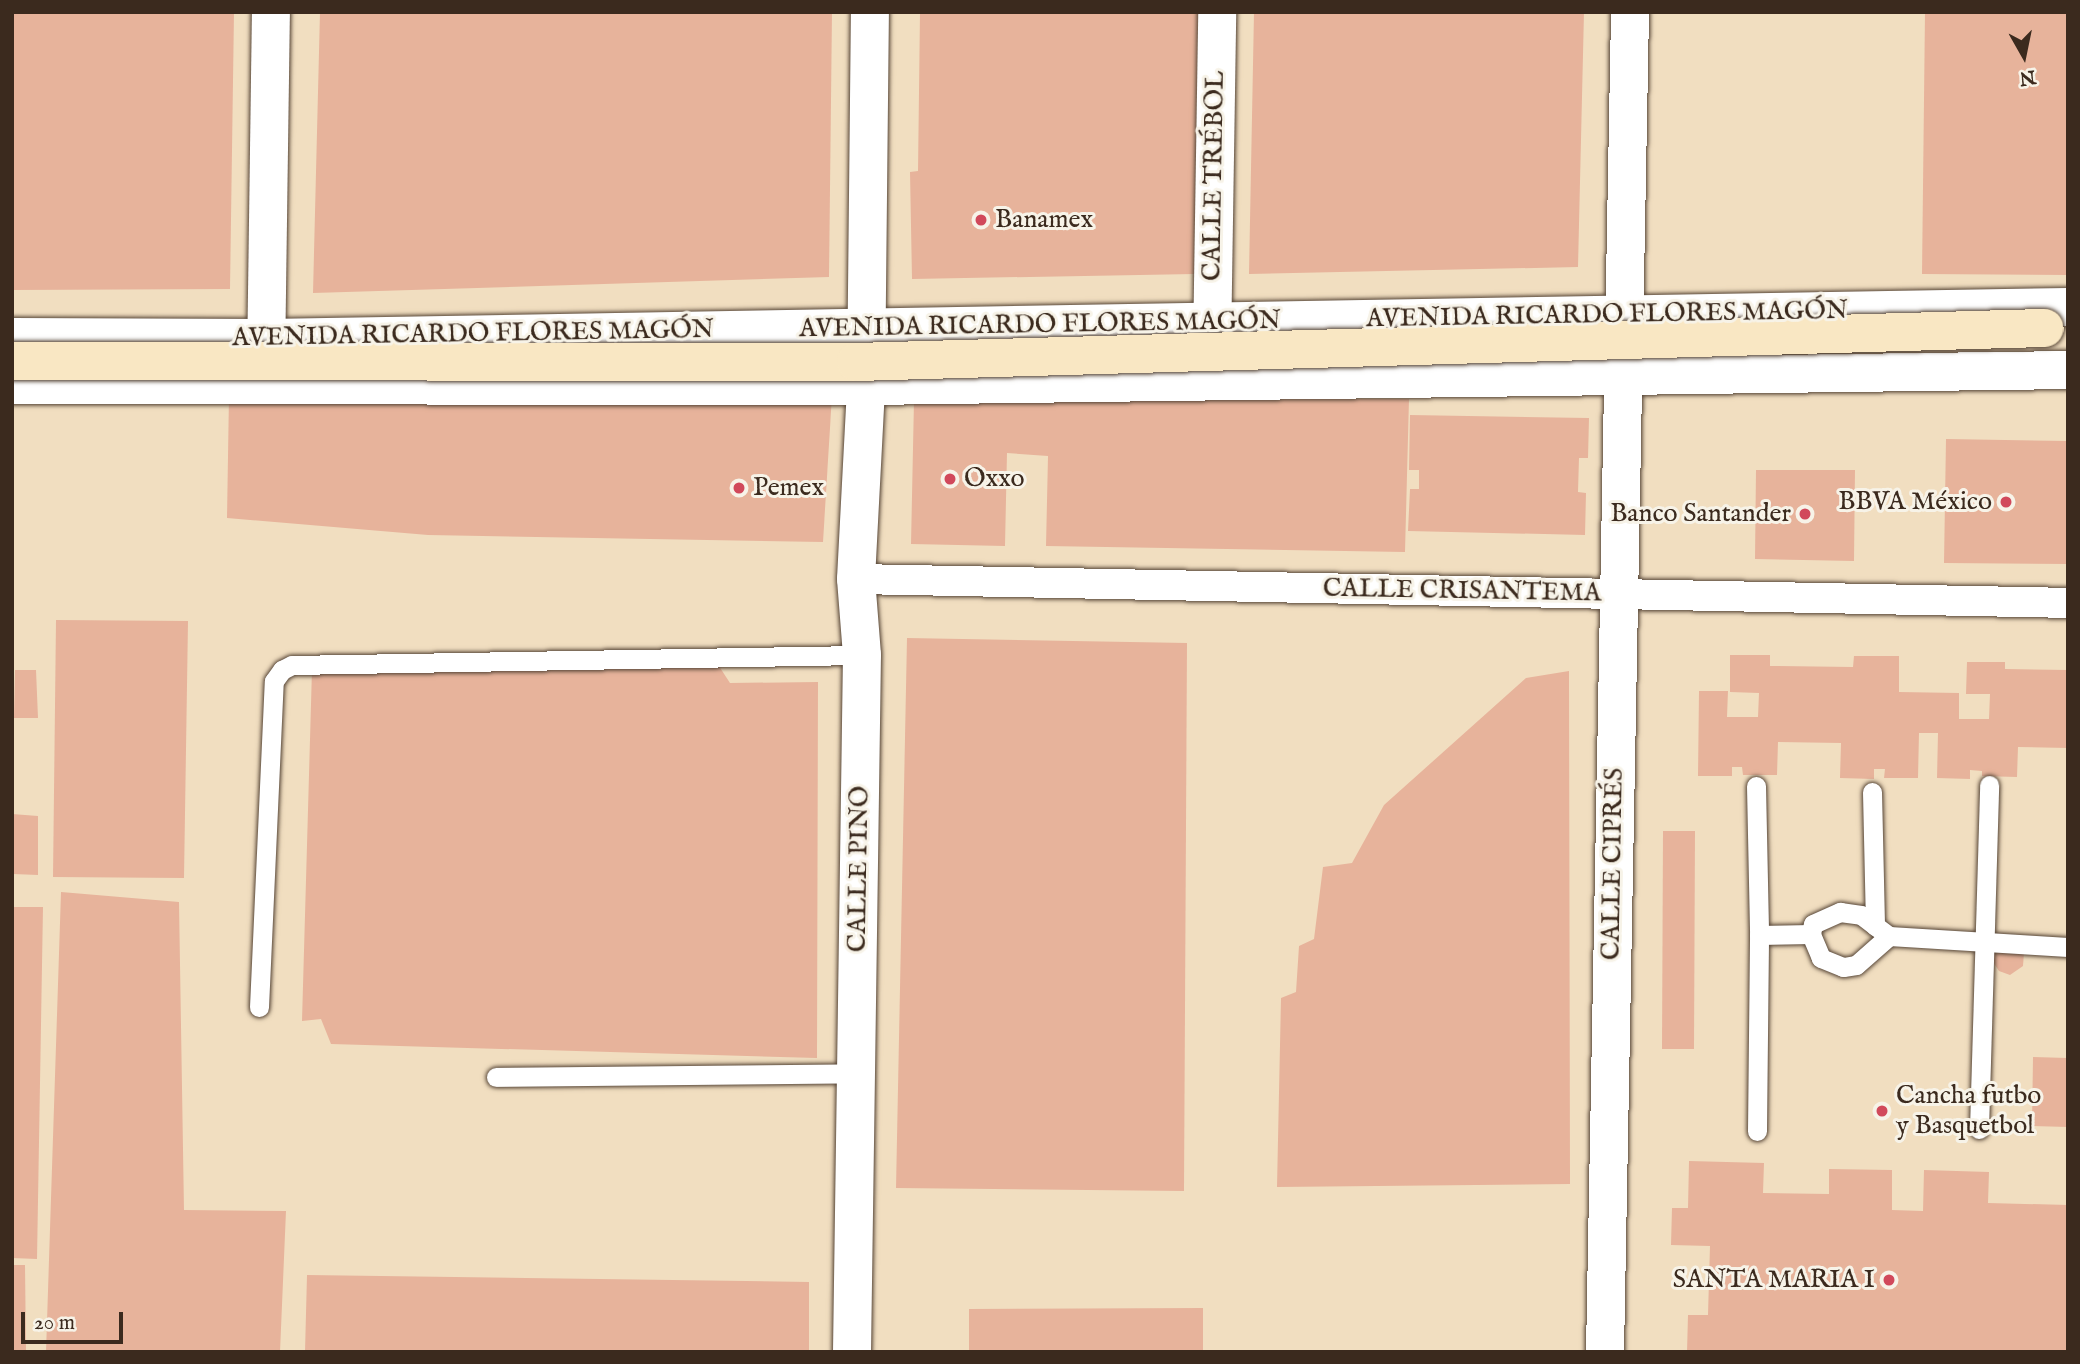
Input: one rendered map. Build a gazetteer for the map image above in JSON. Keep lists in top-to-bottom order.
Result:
{
  "streets": {
    "main road": ["AVENIDA RICARDO FLORES MAGÓN"],
    "street": [
      "CALLE TRÉBOL",
      "CALLE CRISANTEMA",
      "CALLE CIPRÉS",
      "CALLE PINO"
    ]
  },
  "crossings": [
    ["CALLE TRÉBOL", "AVENIDA RICARDO FLORES MAGÓN"],
    ["AVENIDA RICARDO FLORES MAGÓN", "CALLE CIPRÉS"],
    ["AVENIDA RICARDO FLORES MAGÓN", "CALLE PINO"],
    ["CALLE CRISANTEMA", "CALLE CIPRÉS"],
    ["CALLE CRISANTEMA", "CALLE PINO"]
  ],
  "places": [
    "Banamex",
    "Oxxo",
    "Pemex",
    "BBVA México",
    "Banco Santander",
    "Cancha futbo y Basquetbol",
    "SANTA MARIA I"
  ],
  "scale_bar": "20 m",
  "north": "bottom"
}
